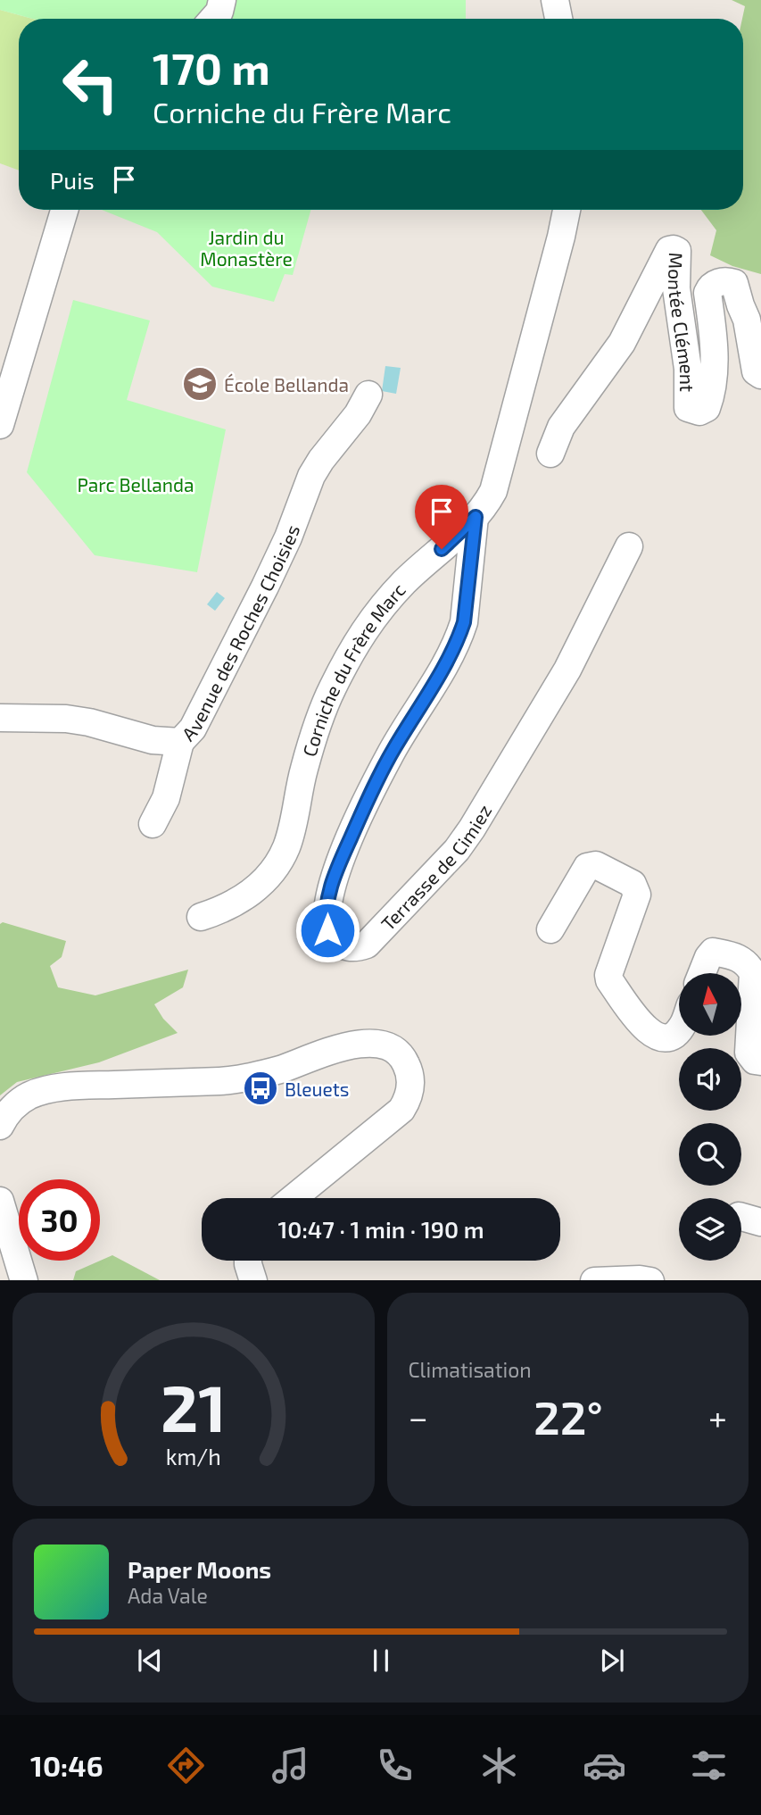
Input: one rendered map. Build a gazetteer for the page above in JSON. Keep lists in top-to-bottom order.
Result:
{
  "streets": {
    "street": [
      "Montée Clément",
      "Avenue des Roches Choisies",
      "Corniche du Frère Marc",
      "Terrasse de Cimiez"
    ]
  },
  "crossings": [
    ["Corniche du Frère Marc", "Terrasse de Cimiez"]
  ],
  "parks": ["Jardin du Monastère", "Parc Bellanda"],
  "places": {
    "school or university": ["École Bellanda"],
    "bus stop": ["Bleuets"]
  },
  "north": "top",
  "page": {
    "turn": ["170 m", "Corniche du Frère Marc"],
    "then": "Puis",
    "limit": "30",
    "trip": "10:47 · 1 min · 190 m",
    "tile": "Climatisation",
    "heat": ["−", "22°", "+"],
    "song": ["Paper Moons", "Ada Vale"],
    "tabs": "10:46",
    "gauge": ["21", "km/h"]
  }
}
